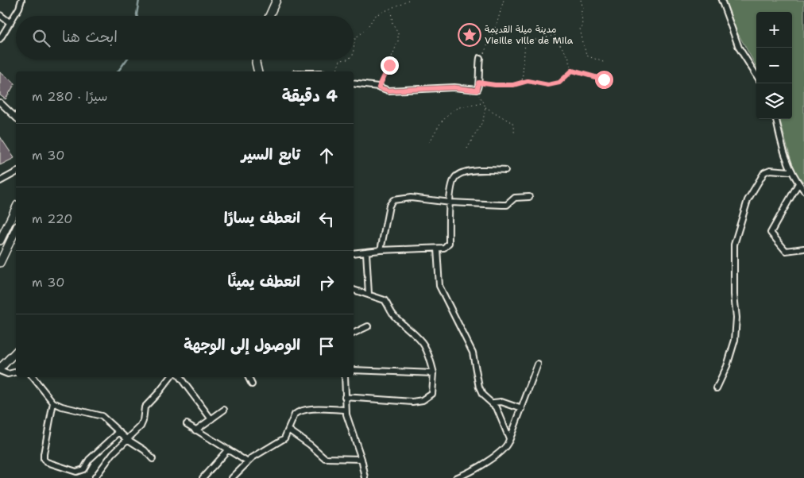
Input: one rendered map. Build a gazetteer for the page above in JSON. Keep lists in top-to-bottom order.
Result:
{
  "places": {
    "place": ["مدينة ميلة القديمة Vieille ville de Mila"]
  },
  "page": {
    "map_buttons": ["+", "−"],
    "search": "ابحث هنا",
    "heading": ["4 دقيقة", "سيرًا · 280 m"],
    "list": [
      ["تابع السير", "30 m"],
      ["انعطف يسارًا", "220 m"],
      ["انعطف يمينًا", "30 m"],
      "الوصول إلى الوجهة"
    ]
  }
}
